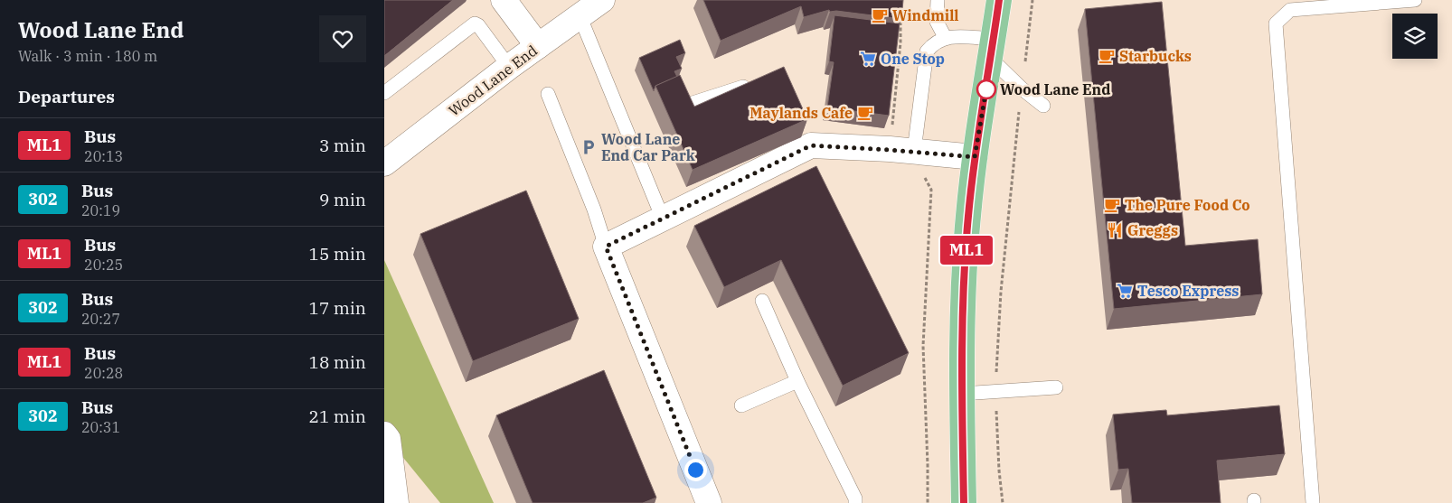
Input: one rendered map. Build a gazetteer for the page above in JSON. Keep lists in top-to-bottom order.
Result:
{
  "streets": {
    "street": ["Wood Lane End"]
  },
  "places": {
    "cafe": [
      "Windmill",
      "Starbucks",
      "Maylands Cafe",
      "The Pure Food Co"
    ],
    "supermarket": ["One Stop", "Tesco Express"],
    "other": ["Wood Lane End"],
    "parking": ["Wood Lane End Car Park"],
    "restaurant": ["Greggs"]
  },
  "lines": ["bus line ML1"],
  "page": {
    "heading": [
      ["Wood Lane End", "Walk · 3 min · 180 m"],
      "Departures"
    ],
    "on_map": "ML1",
    "list": [
      {
        "mark": "ML1",
        "name": "Bus",
        "note": "20:13",
        "value": "3 min"
      },
      {
        "mark": "302",
        "name": "Bus",
        "note": "20:19",
        "value": "9 min"
      },
      {
        "mark": "ML1",
        "name": "Bus",
        "note": "20:25",
        "value": "15 min"
      },
      {
        "mark": "302",
        "name": "Bus",
        "note": "20:27",
        "value": "17 min"
      },
      {
        "mark": "ML1",
        "name": "Bus",
        "note": "20:28",
        "value": "18 min"
      },
      {
        "mark": "302",
        "name": "Bus",
        "note": "20:31",
        "value": "21 min"
      }
    ]
  }
}
